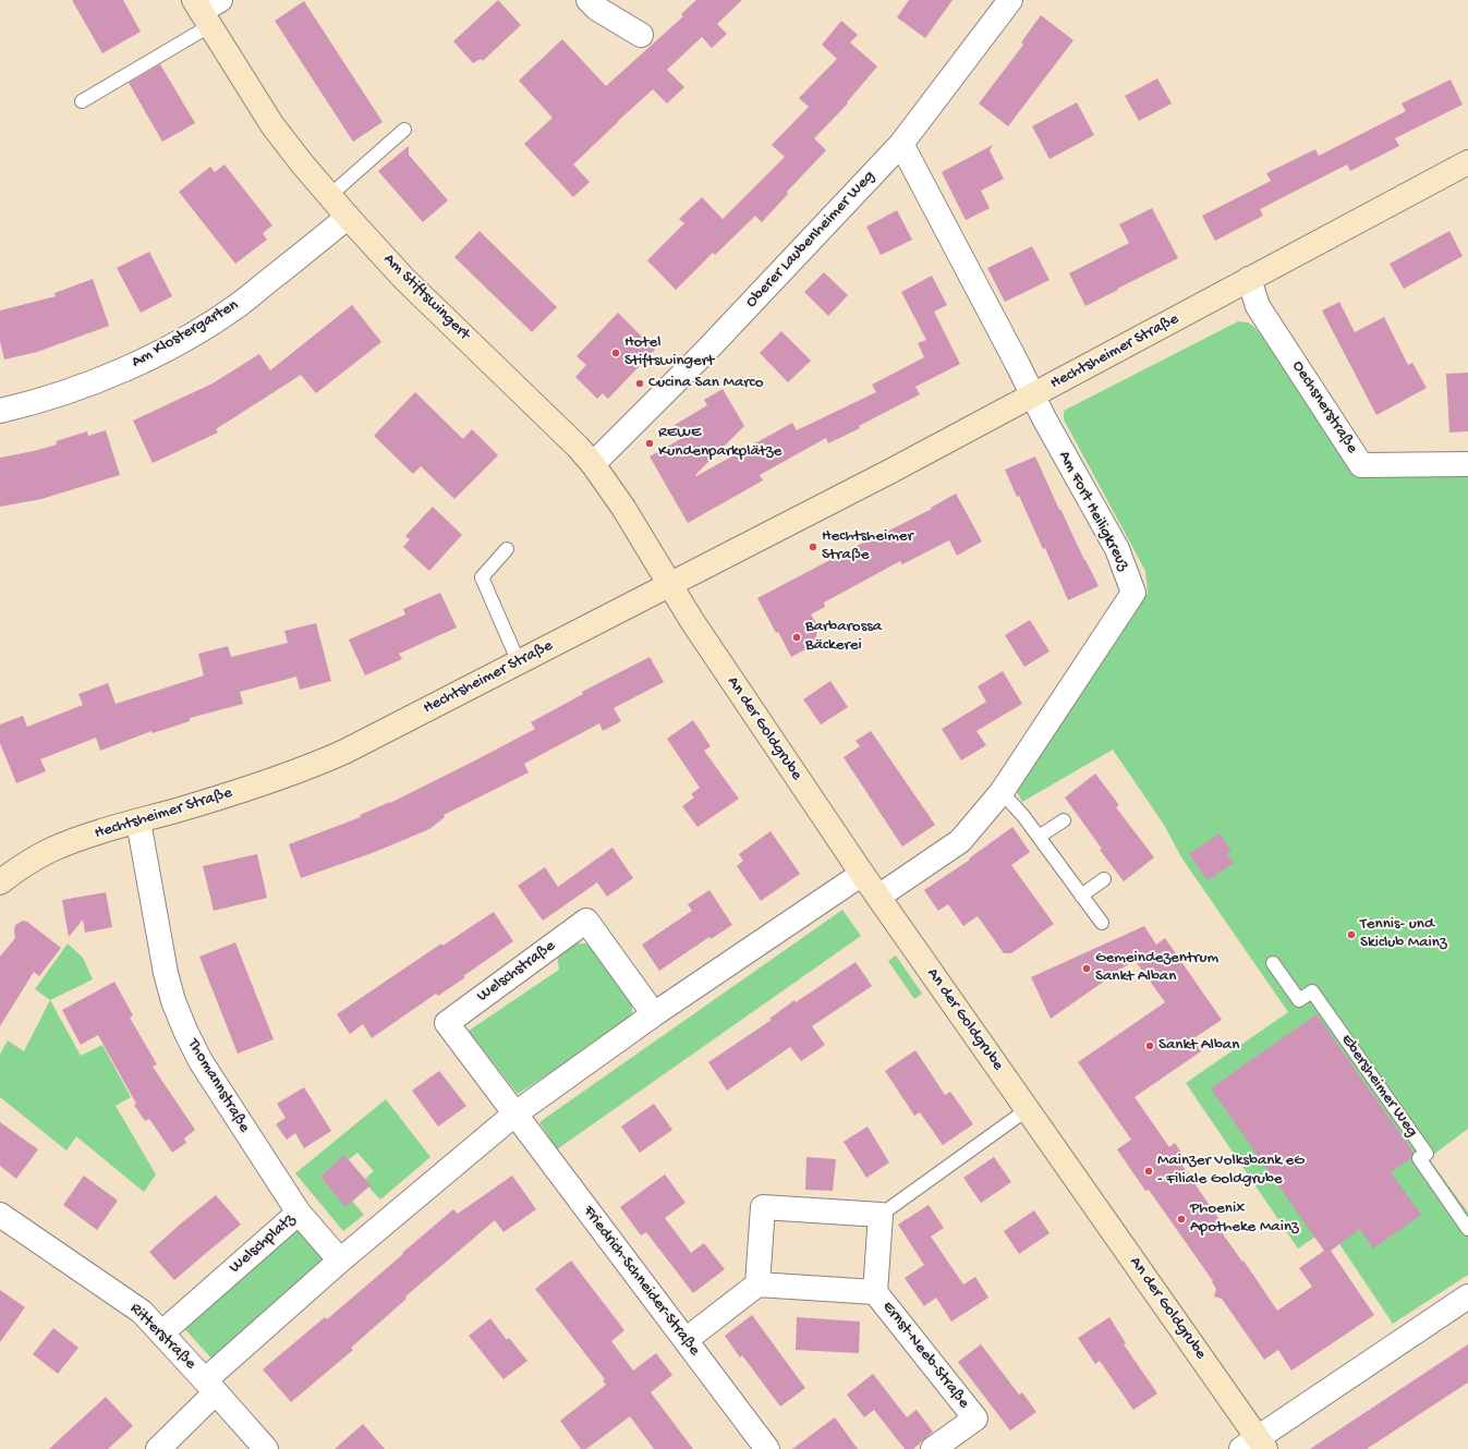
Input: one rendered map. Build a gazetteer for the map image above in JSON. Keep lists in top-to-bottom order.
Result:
{
  "streets": {
    "street": [
      "Oberer Laubenheimer Weg",
      "Am Stiftswingert",
      "Am Klostergarten",
      "Hechtsheimer Straße",
      "Oechsnerstraße",
      "Am Fort Heiligkreuz",
      "An der Goldgrube",
      "Welschstraße",
      "Thomannstraße",
      "Welschplatz",
      "Friedrich-Schneider-Straße",
      "Ritterstraße",
      "Ernst-Neeb-Straße"
    ],
    "lane": ["Ebersheimer Weg"]
  },
  "crossings": [
    ["Oberer Laubenheimer Weg", "Am Stiftswingert"],
    ["Oberer Laubenheimer Weg", "Am Fort Heiligkreuz"],
    ["Am Stiftswingert", "Am Klostergarten"],
    ["Am Stiftswingert", "Hechtsheimer Straße"],
    ["Am Stiftswingert", "An der Goldgrube"],
    ["Hechtsheimer Straße", "Oechsnerstraße"],
    ["Hechtsheimer Straße", "Am Fort Heiligkreuz"],
    ["Hechtsheimer Straße", "An der Goldgrube"],
    ["Hechtsheimer Straße", "Thomannstraße"],
    ["Am Fort Heiligkreuz", "An der Goldgrube"],
    ["Welschstraße", "Friedrich-Schneider-Straße"],
    ["Thomannstraße", "Welschplatz"],
    ["Welschplatz", "Ritterstraße"]
  ],
  "places": [
    "Hotel Stiftswingert",
    "Cucina San Marco",
    "REWE Kundenparkplätze",
    "Hechtsheimer Straße",
    "Barbarossa Bäckerei",
    "Tennis- und Skiclub Mainz",
    "Gemeindezentrum Sankt Alban",
    "Sankt Alban",
    "Mainzer Volksbank eG - Filiale Goldgrube",
    "Phoenix Apotheke Mainz"
  ]
}
